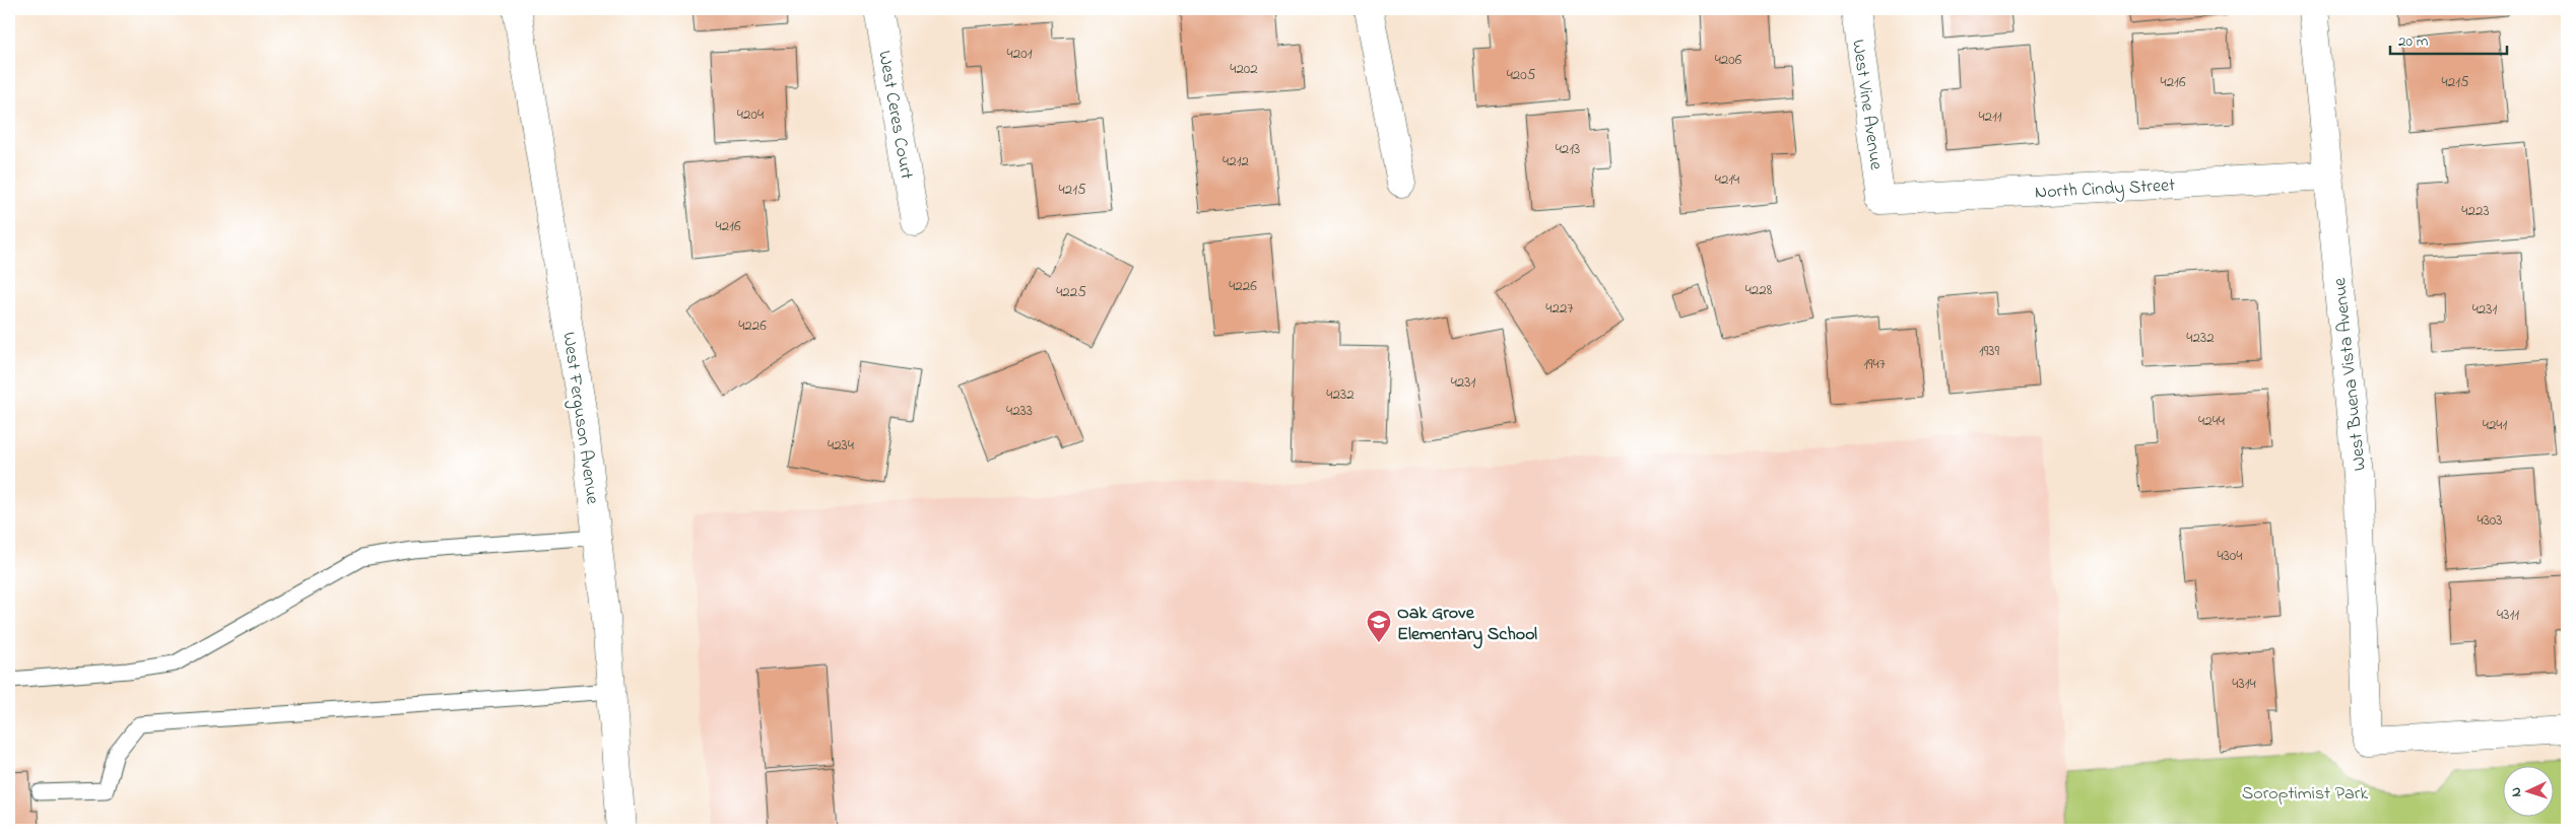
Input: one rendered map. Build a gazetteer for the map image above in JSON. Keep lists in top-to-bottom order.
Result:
{
  "streets": {
    "street": [
      "West Vine Avenue",
      "West Ceres Court",
      "North Cindy Street",
      "West Buena Vista Avenue",
      "West Ferguson Avenue"
    ]
  },
  "crossings": [
    ["West Vine Avenue", "North Cindy Street"],
    ["North Cindy Street", "West Buena Vista Avenue"]
  ],
  "parks": ["Soroptimist Park"],
  "places": {
    "school or university": ["Oak Grove Elementary School"]
  },
  "house_numbers": [
    "4201",
    "4206",
    "4202",
    "4205",
    "4216",
    "4215",
    "4204",
    "4211",
    "4213",
    "4212",
    "4214",
    "4215",
    "4223",
    "4216",
    "4226",
    "4228",
    "4225",
    "4227",
    "4231",
    "4226",
    "4232",
    "1939",
    "1947",
    "4231",
    "4232",
    "4233",
    "4244",
    "4241",
    "4234",
    "4303",
    "4304",
    "4311",
    "4314"
  ],
  "scale_bar": "20 m",
  "north": "left"
}
